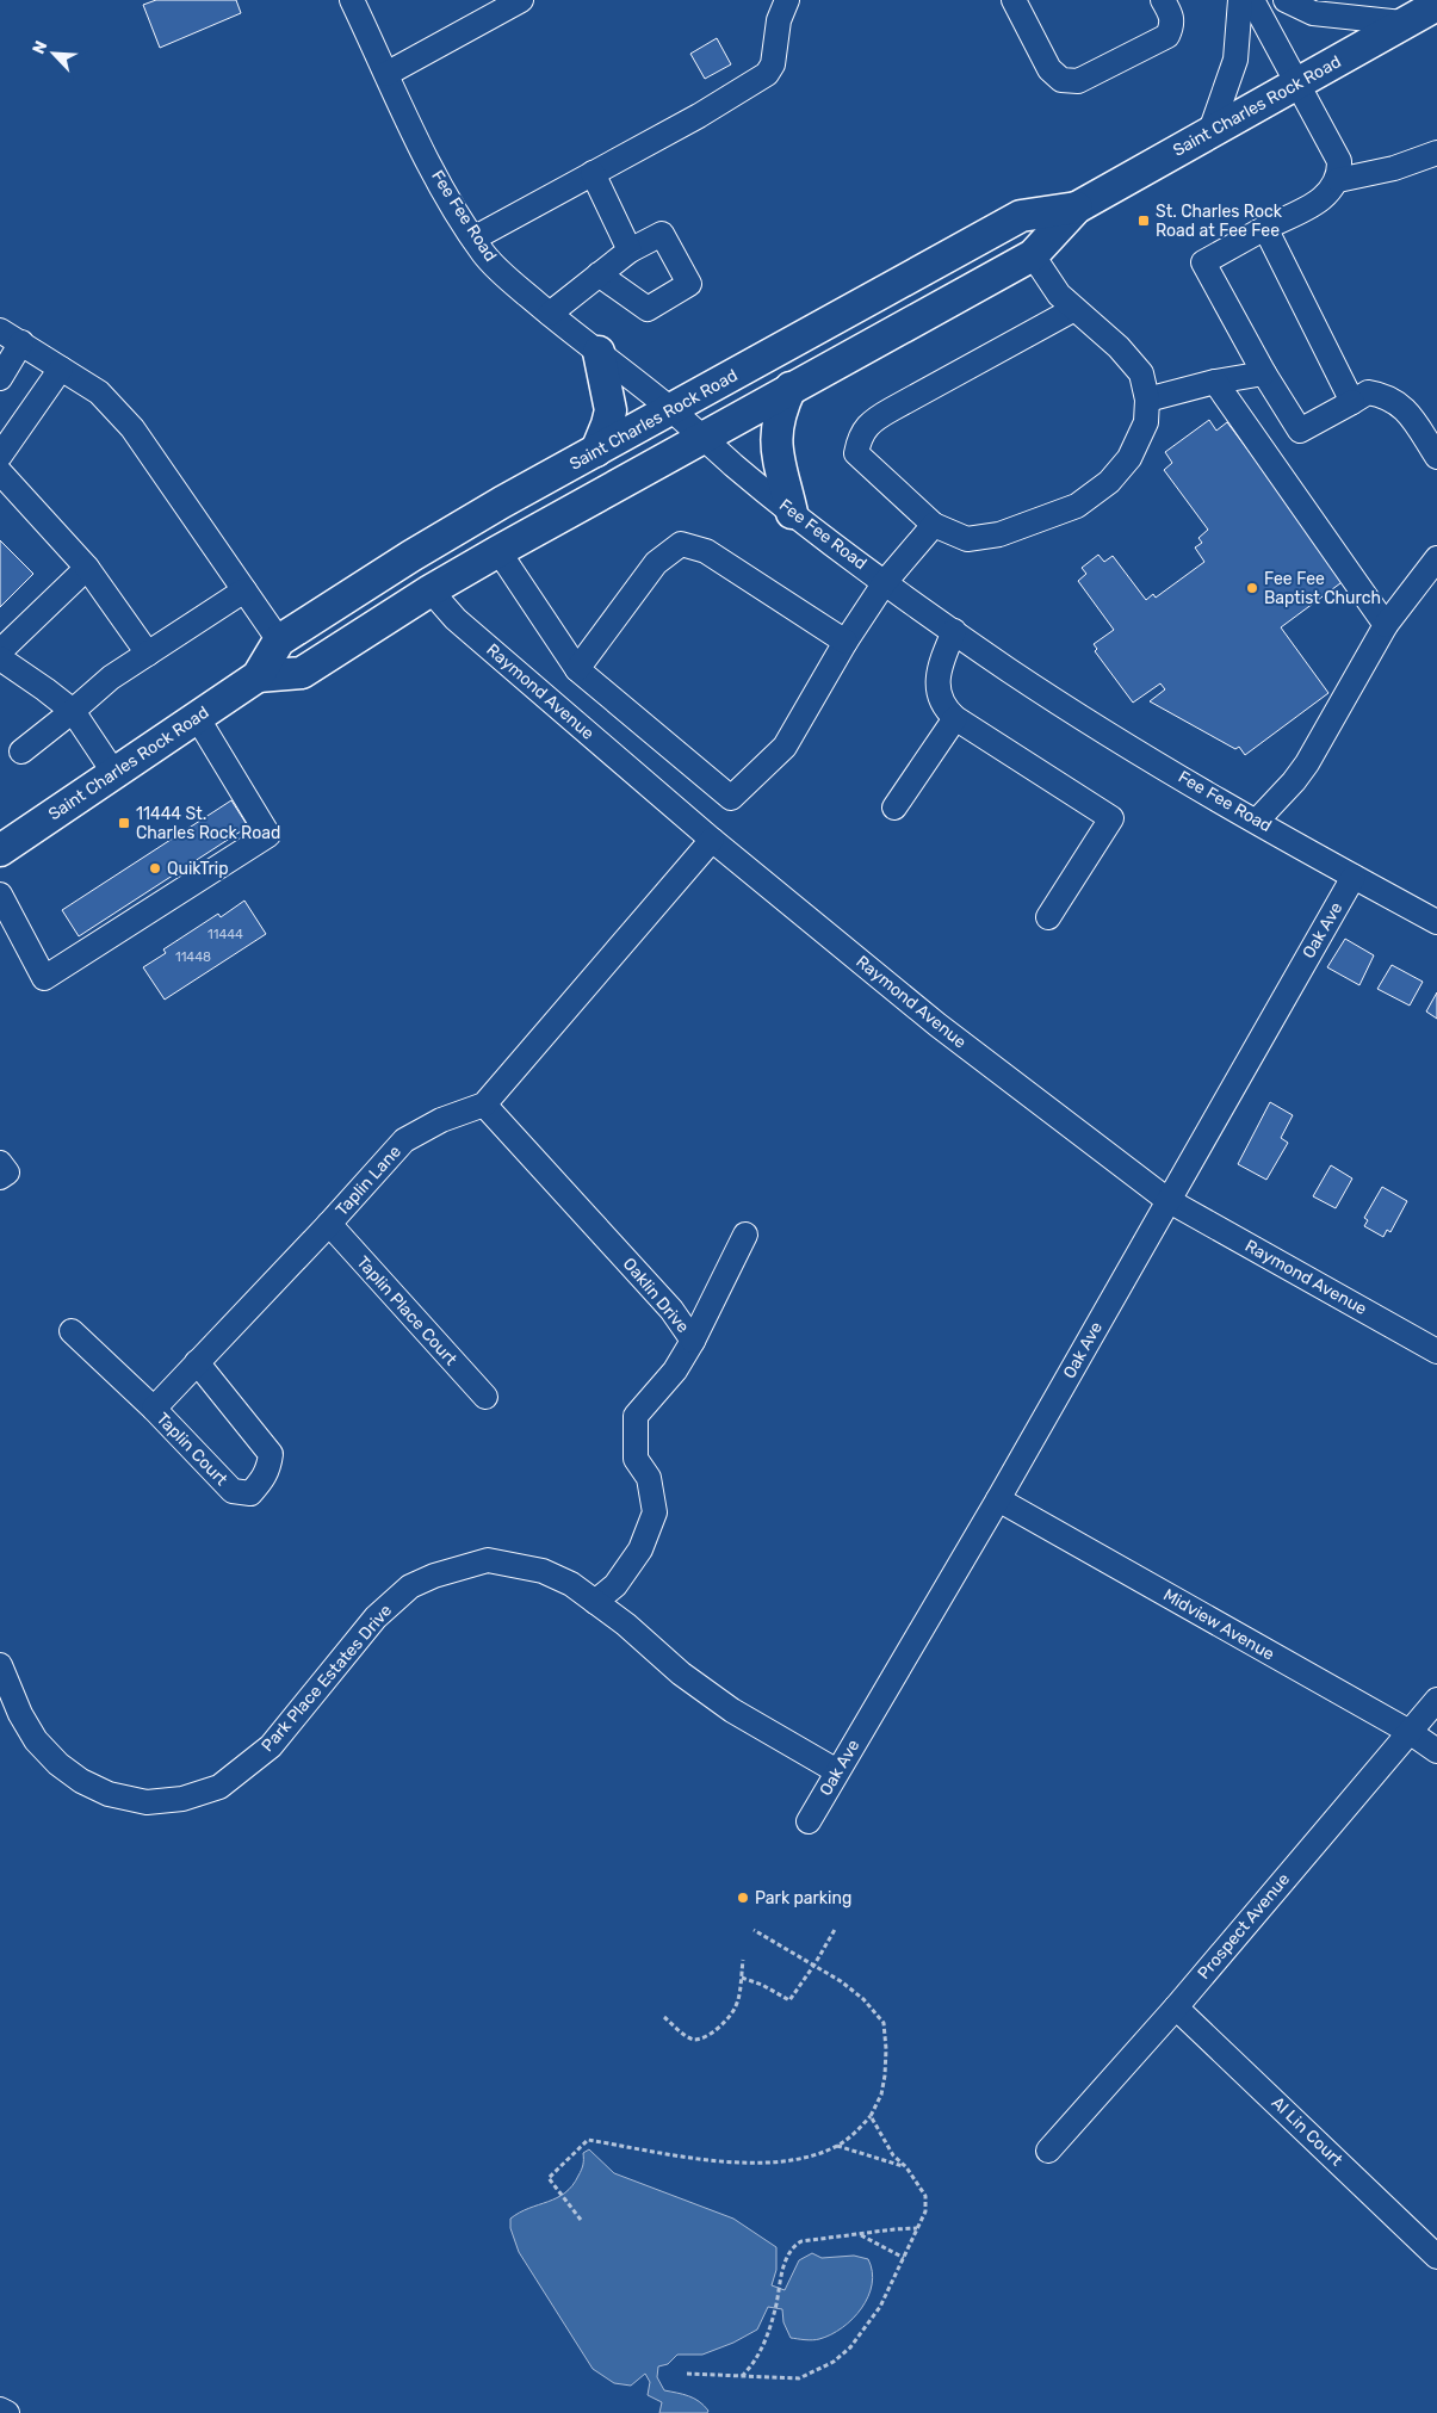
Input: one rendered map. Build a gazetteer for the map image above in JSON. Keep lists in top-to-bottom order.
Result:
{
  "streets": {
    "main road": ["Saint Charles Rock Road"],
    "street": [
      "Fee Fee Road",
      "Raymond Avenue",
      "Oak Ave",
      "Taplin Lane",
      "Oaklin Drive",
      "Taplin Place Court",
      "Taplin Court",
      "Midview Avenue",
      "Park Place Estates Drive",
      "Prospect Avenue",
      "Al Lin Court"
    ]
  },
  "crossings": [
    ["Saint Charles Rock Road", "Fee Fee Road"],
    ["Saint Charles Rock Road", "Raymond Avenue"],
    ["Fee Fee Road", "Oak Ave"],
    ["Raymond Avenue", "Oak Ave"],
    ["Raymond Avenue", "Taplin Lane"],
    ["Oak Ave", "Midview Avenue"],
    ["Oak Ave", "Park Place Estates Drive"],
    ["Taplin Lane", "Oaklin Drive"],
    ["Taplin Lane", "Taplin Place Court"],
    ["Taplin Lane", "Taplin Court"],
    ["Oaklin Drive", "Park Place Estates Drive"],
    ["Midview Avenue", "Prospect Avenue"],
    ["Prospect Avenue", "Al Lin Court"]
  ],
  "places": {
    "transit": ["St. Charles Rock Road at Fee Fee", "11444 St. Charles Rock Road"],
    "other": ["Fee Fee Baptist Church", "QuikTrip", "Park parking"]
  },
  "house_numbers": ["11444", "11448"],
  "north": "top left"
}
